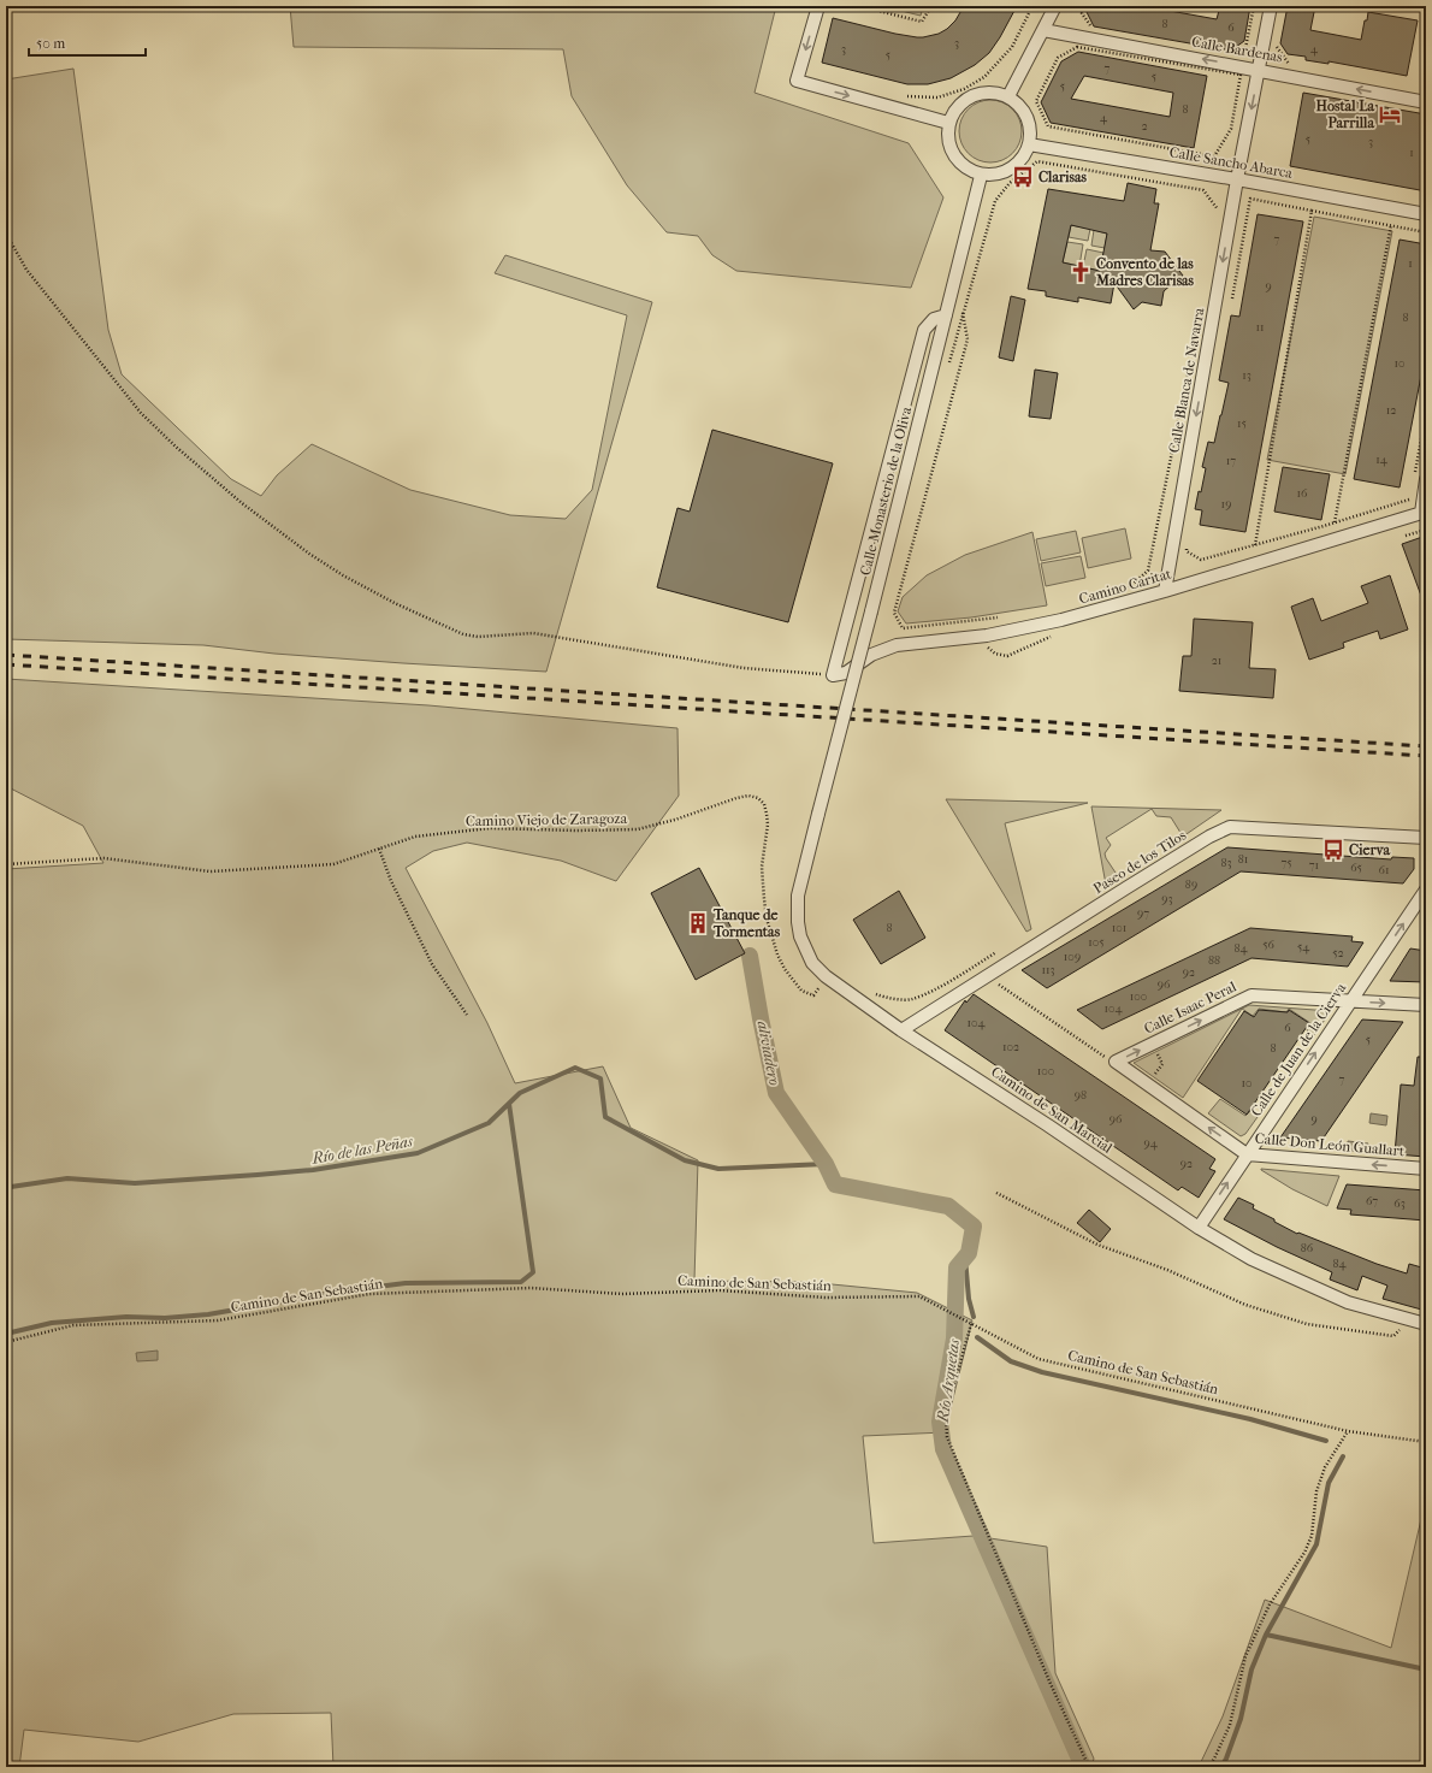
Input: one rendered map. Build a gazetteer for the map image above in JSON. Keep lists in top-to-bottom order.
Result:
{
  "streets": {
    "street": [
      "Calle Bardenas",
      "Calle Sancho Abarca",
      "Calle Blanca de Navarra",
      "Calle Monasterio de la Oliva",
      "Camino Caritat",
      "Paseo de los Tilos",
      "Calle Isaac Peral",
      "Calle de Juan de la Cierva",
      "Camino de San Marcial",
      "Calle Don León Guallart"
    ],
    "path": ["Camino Viejo de Zaragoza", "Camino de San Sebastián"]
  },
  "crossings": [
    ["Calle Bardenas", "Calle Blanca de Navarra"],
    ["Calle Sancho Abarca", "Calle Blanca de Navarra"],
    ["Calle Sancho Abarca", "Calle Monasterio de la Oliva"],
    ["Calle Blanca de Navarra", "Camino Caritat"],
    ["Calle Monasterio de la Oliva", "Camino de San Marcial"],
    ["Camino Viejo de Zaragoza", "Camino de San Marcial"],
    ["Paseo de los Tilos", "Camino de San Marcial"],
    ["Calle Isaac Peral", "Calle de Juan de la Cierva"],
    ["Calle Isaac Peral", "Calle Don León Guallart"],
    ["Calle de Juan de la Cierva", "Camino de San Marcial"],
    ["Calle de Juan de la Cierva", "Calle Don León Guallart"]
  ],
  "one_way": [
    "Calle Bardenas",
    "Calle Blanca de Navarra",
    "Calle Isaac Peral",
    "Calle de Juan de la Cierva",
    "Calle Don León Guallart"
  ],
  "water": ["aliviadero", "Río de las Peñas", "Río Arquetas"],
  "places": {
    "hotel": ["Hostal La Parrilla"],
    "bus stop": ["Clarisas", "Cierva"],
    "church": ["Convento de las Madres Clarisas"],
    "building": ["Tanque de Tormentas"]
  },
  "house_numbers": [
    "8",
    "6",
    "3",
    "3",
    "4",
    "5",
    "7",
    "5",
    "5",
    "8",
    "4",
    "2",
    "5",
    "3",
    "1",
    "7",
    "1",
    "9",
    "8",
    "11",
    "10",
    "13",
    "12",
    "15",
    "14",
    "17",
    "16",
    "19",
    "21",
    "81",
    "83",
    "75",
    "71",
    "65",
    "61",
    "89",
    "93",
    "97",
    "8",
    "101",
    "105",
    "56",
    "54",
    "84",
    "52",
    "109",
    "88",
    "113",
    "92",
    "96",
    "100",
    "104",
    "104",
    "6",
    "5",
    "102",
    "8",
    "100",
    "7",
    "10",
    "98",
    "96",
    "9",
    "94",
    "92",
    "67",
    "63",
    "86",
    "84"
  ],
  "scale_bar": "50 m"
}
